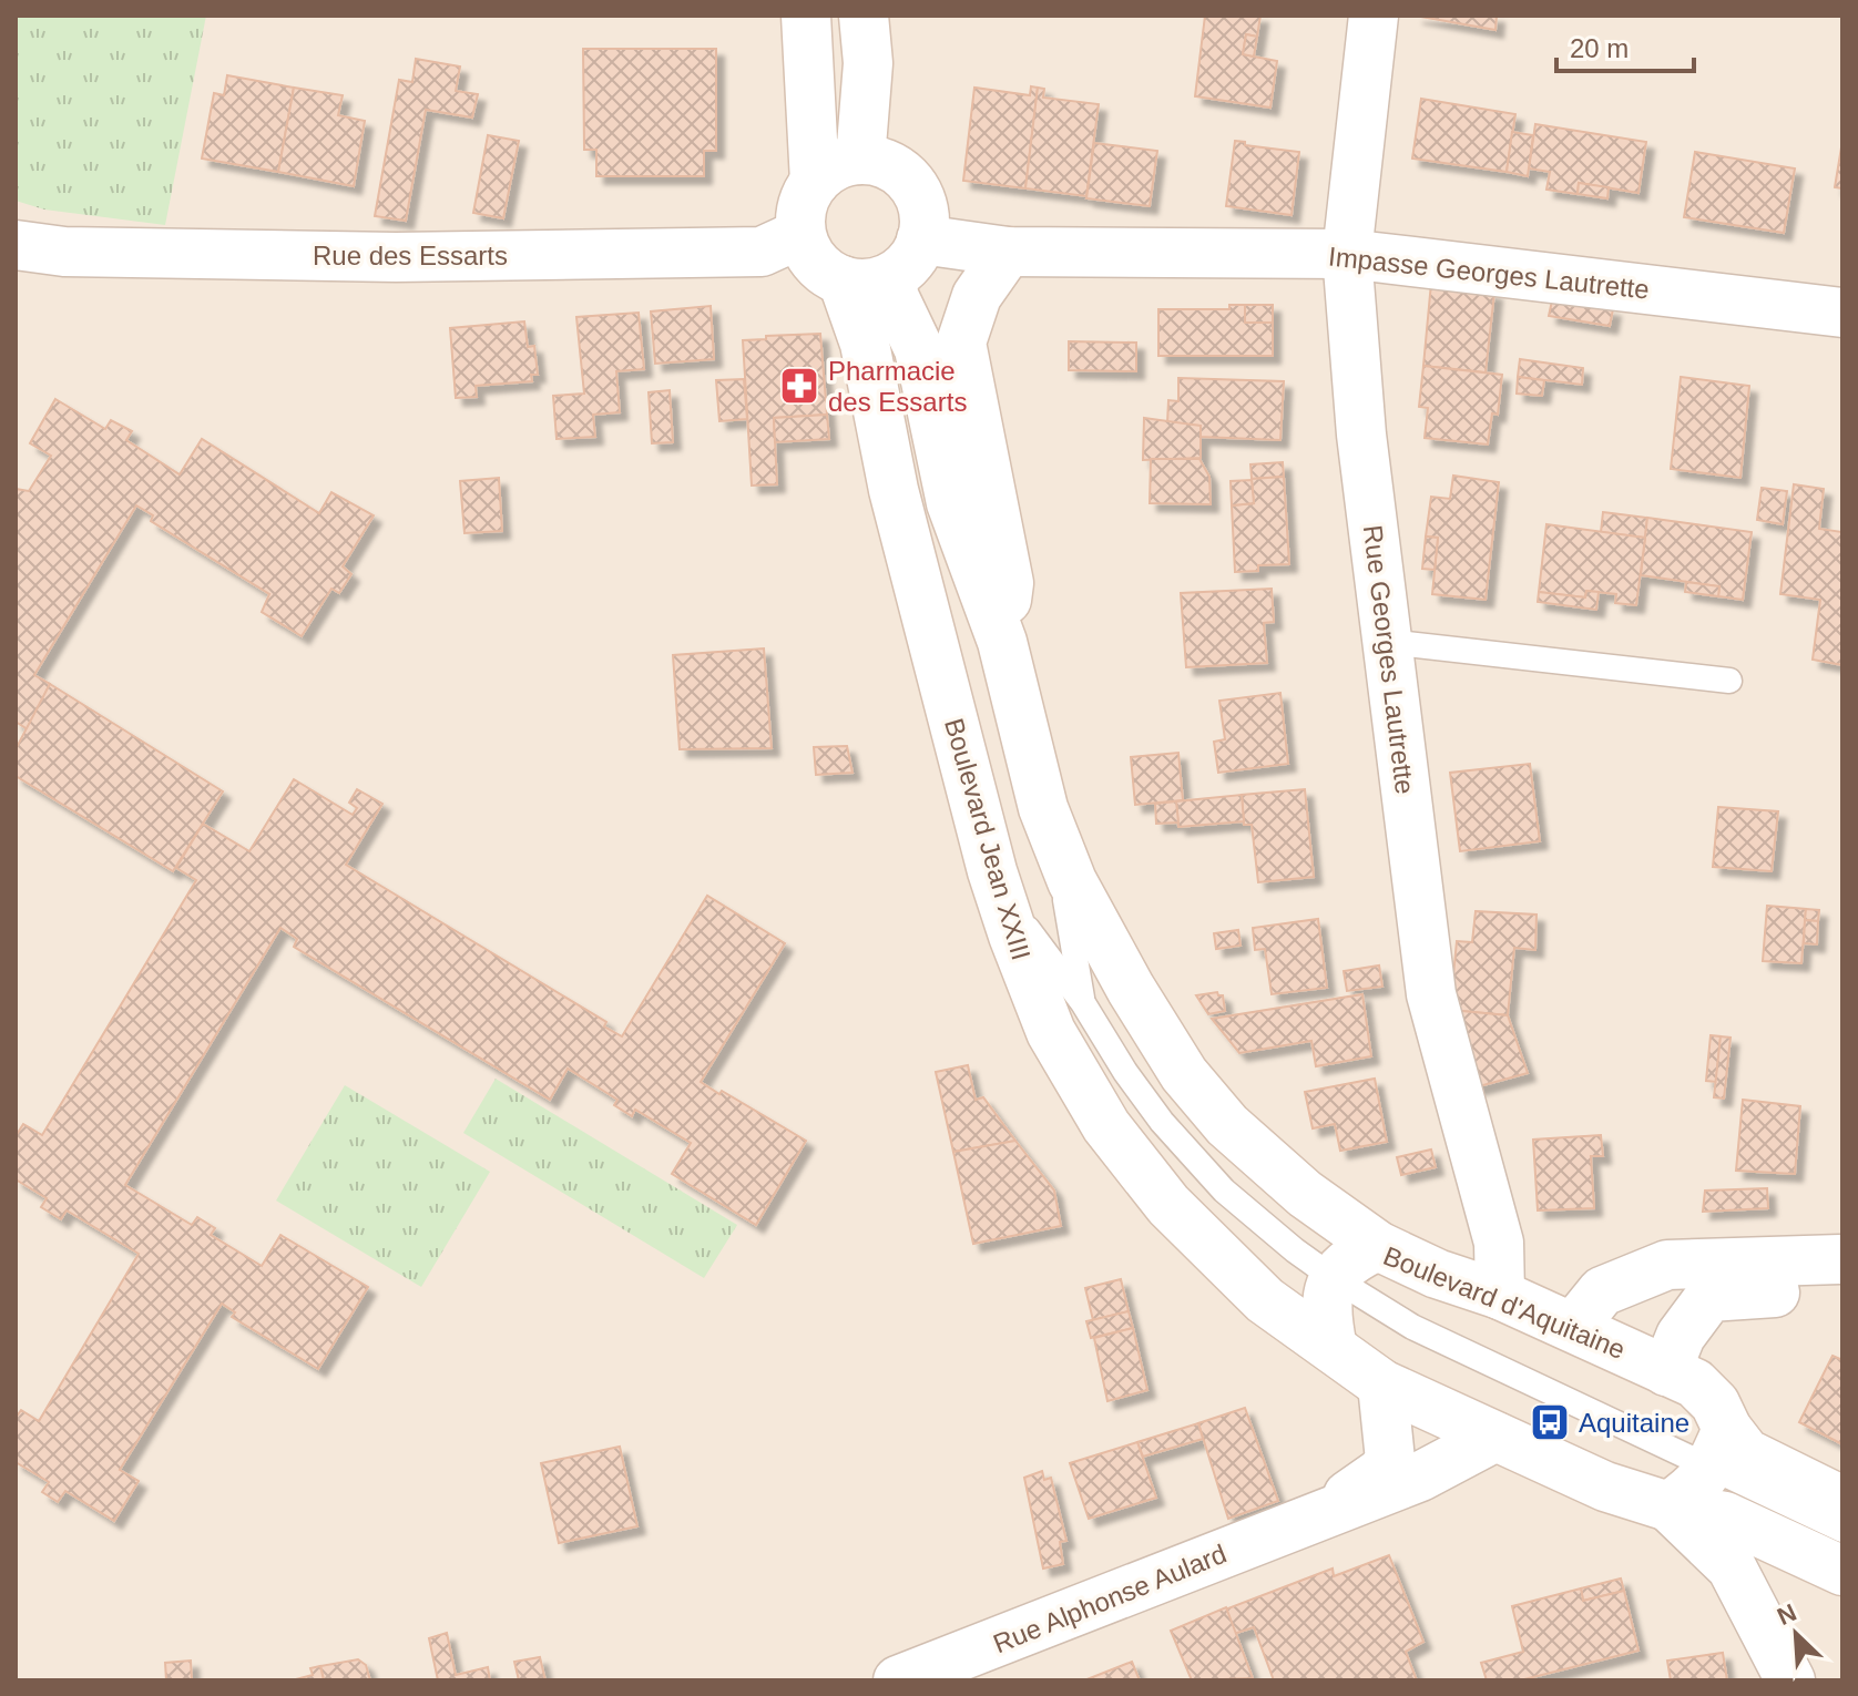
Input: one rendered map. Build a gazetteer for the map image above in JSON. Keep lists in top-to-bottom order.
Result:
{
  "streets": {
    "street": [
      "Rue des Essarts",
      "Impasse Georges Lautrette",
      "Rue Georges Lautrette",
      "Boulevard Jean XXIII",
      "Boulevard d'Aquitaine",
      "Rue Alphonse Aulard"
    ]
  },
  "crossings": [
    ["Rue des Essarts", "Impasse Georges Lautrette"],
    ["Rue des Essarts", "Boulevard Jean XXIII"],
    ["Impasse Georges Lautrette", "Rue Georges Lautrette"],
    ["Impasse Georges Lautrette", "Boulevard Jean XXIII"],
    ["Rue Georges Lautrette", "Boulevard d'Aquitaine"],
    ["Boulevard Jean XXIII", "Boulevard d'Aquitaine"],
    ["Boulevard d'Aquitaine", "Rue Alphonse Aulard"]
  ],
  "places": {
    "pharmacy": ["Pharmacie des Essarts"],
    "bus stop": ["Aquitaine"]
  },
  "scale_bar": "20 m",
  "north": "top left"
}
